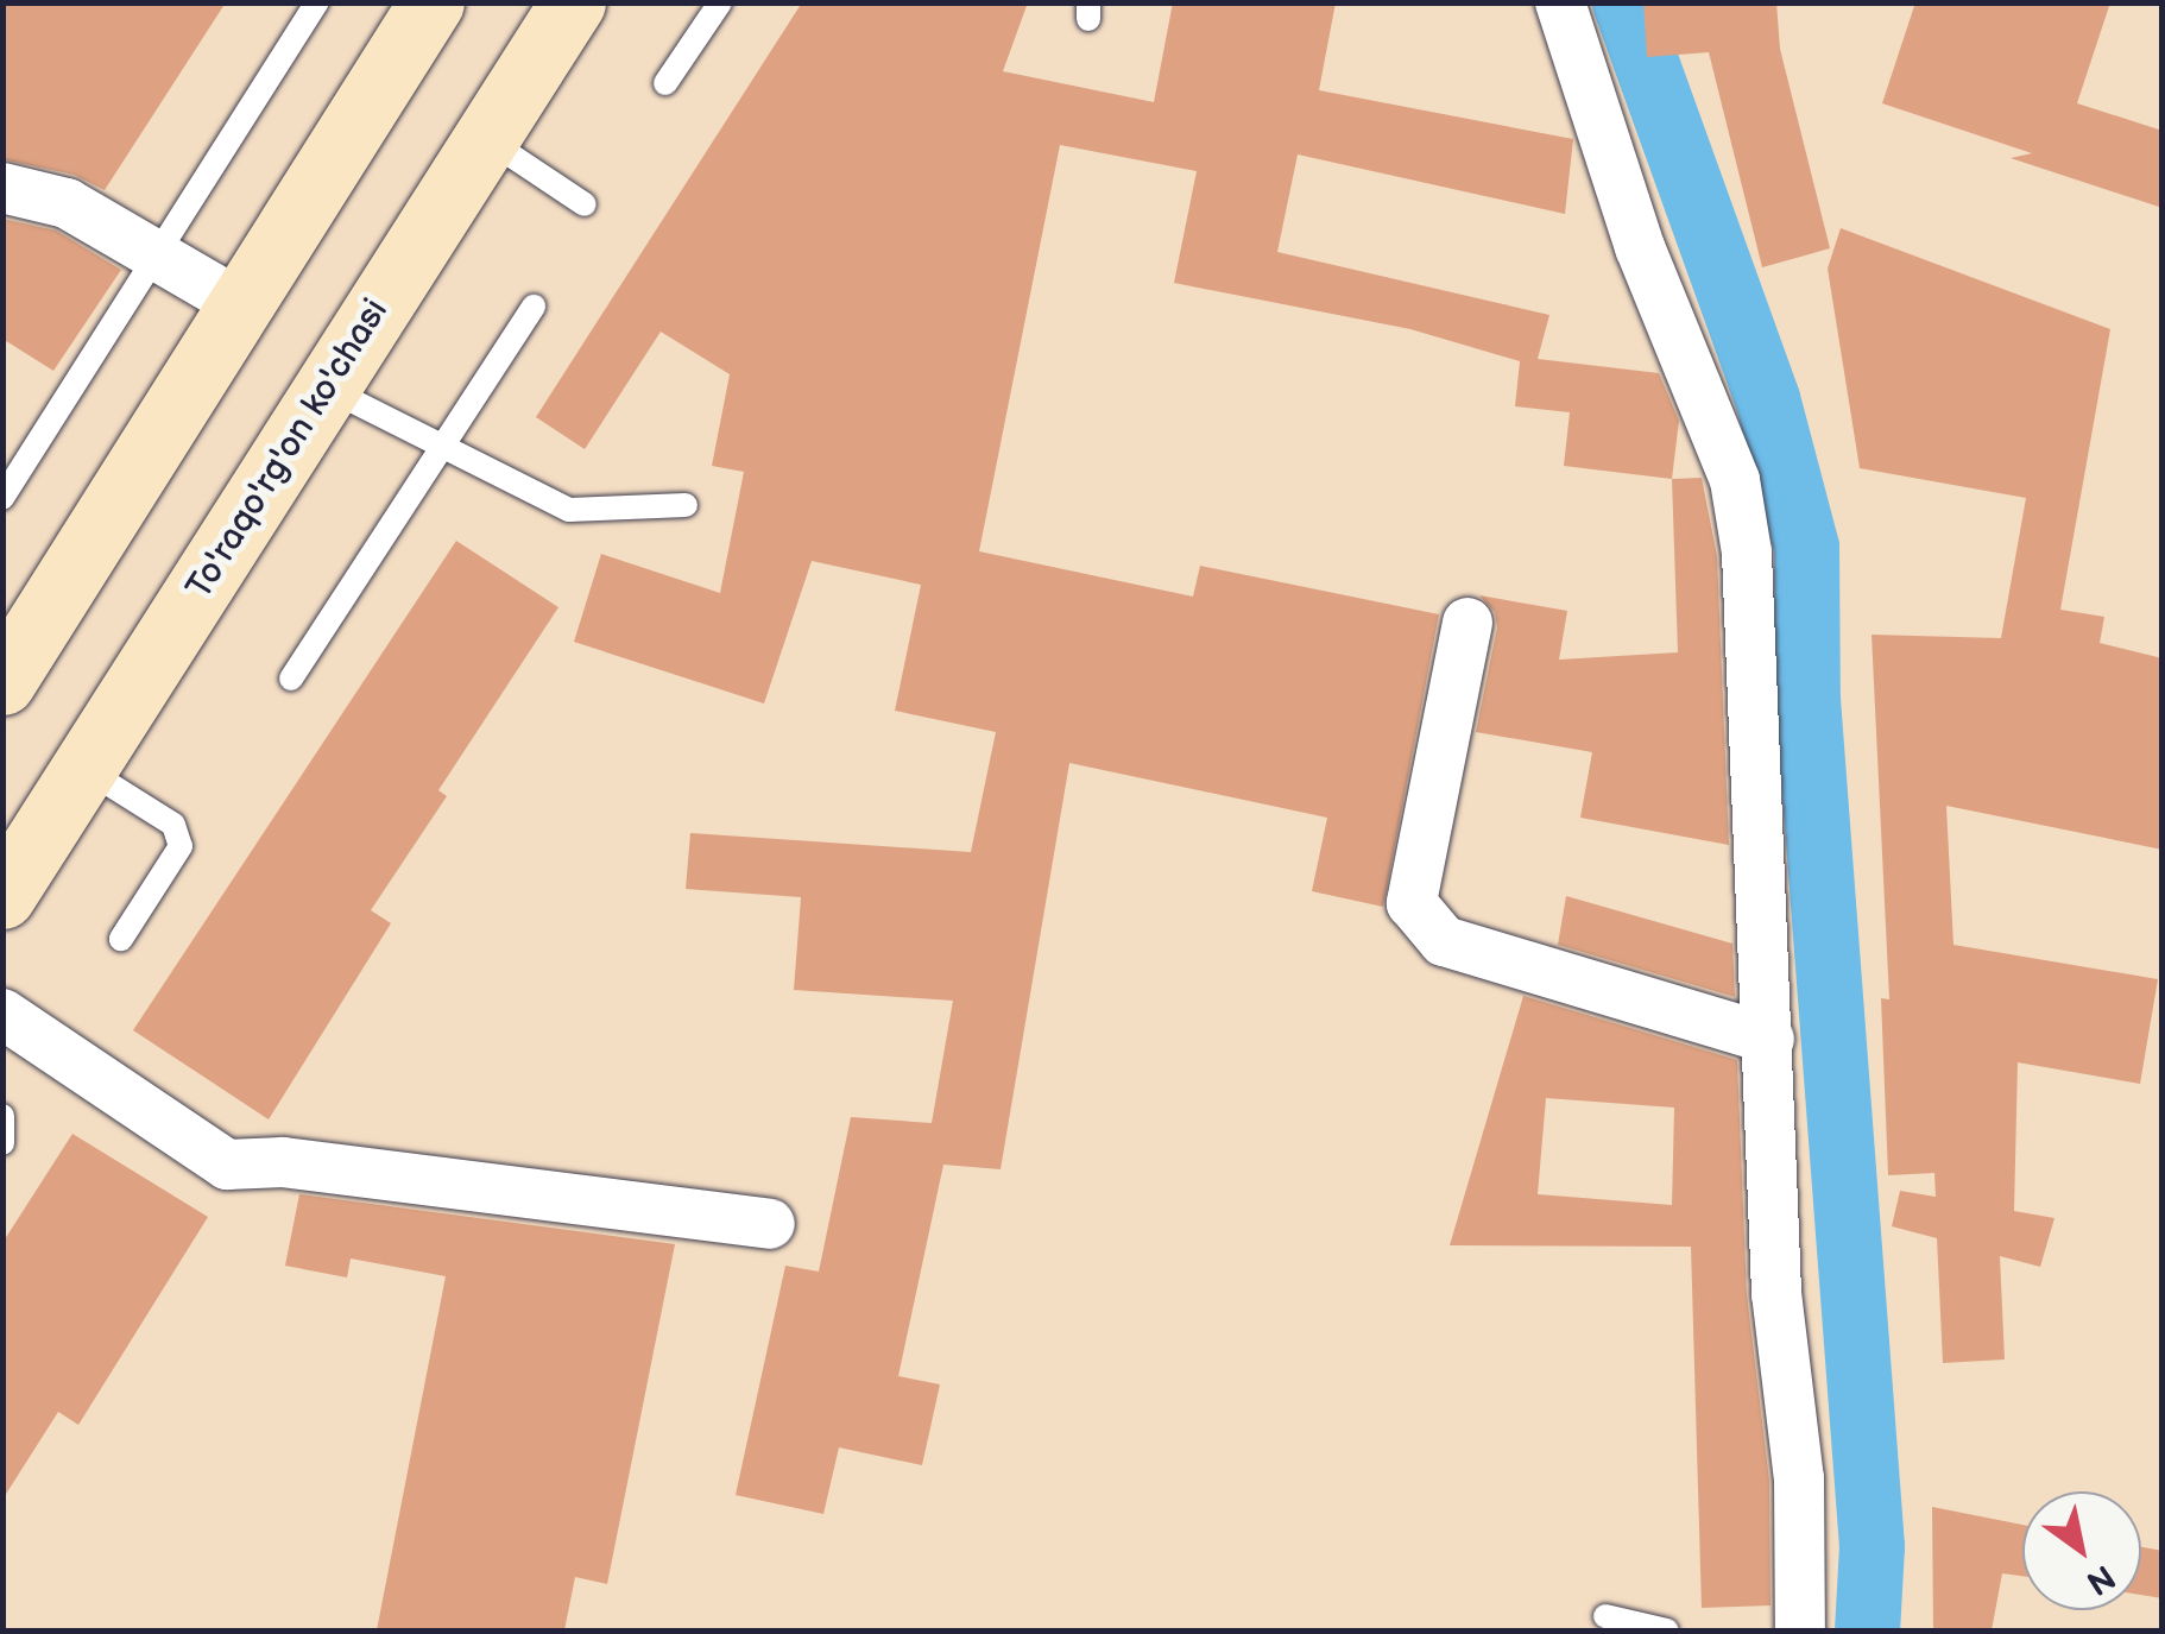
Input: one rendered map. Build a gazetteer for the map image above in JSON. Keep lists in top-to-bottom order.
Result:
{
  "streets": {
    "main road": ["To'raqo'rg'on ko'chasi"]
  },
  "north": "bottom right"
}
